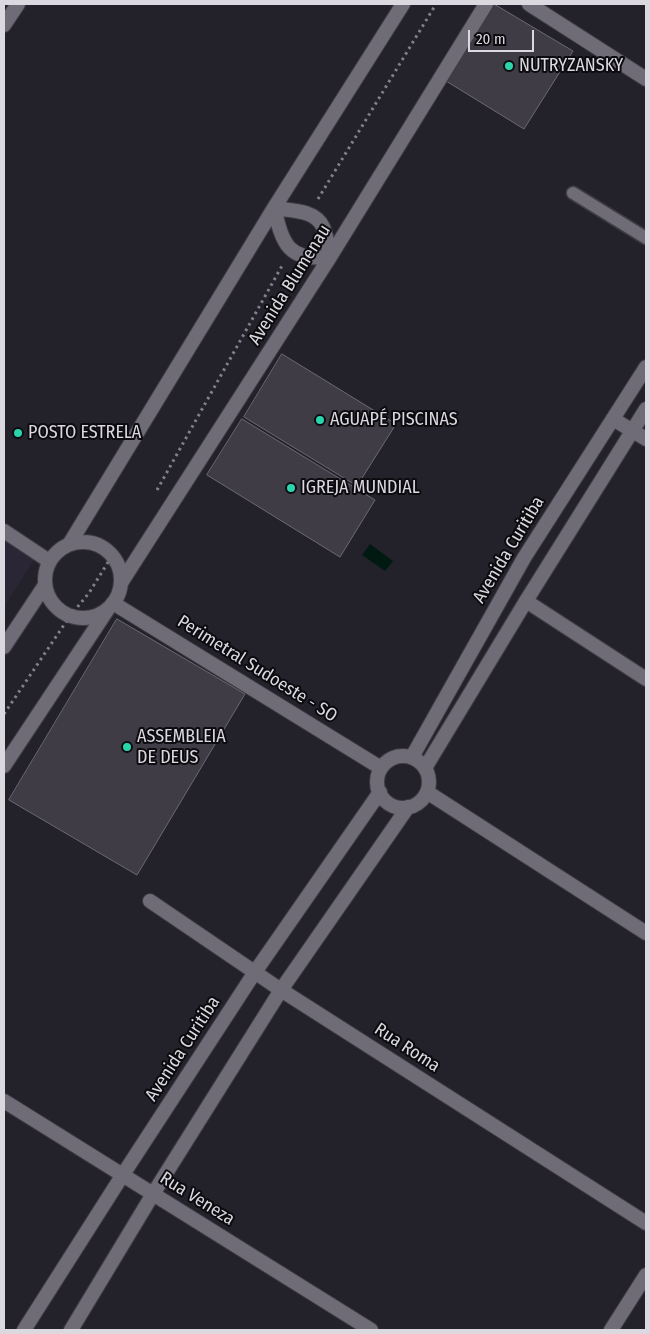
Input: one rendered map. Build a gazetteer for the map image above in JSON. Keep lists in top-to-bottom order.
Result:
{
  "streets": {
    "street": [
      "Avenida Blumenau",
      "Avenida Curitiba",
      "Perimetral Sudoeste - SO",
      "Rua Roma",
      "Rua Veneza"
    ]
  },
  "crossings": [
    ["Avenida Curitiba", "Perimetral Sudoeste - SO"],
    ["Avenida Curitiba", "Rua Roma"],
    ["Avenida Curitiba", "Rua Veneza"]
  ],
  "places": [
    "NUTRYZANSKY",
    "AGUAPÉ PISCINAS",
    "POSTO ESTRELA",
    "IGREJA MUNDIAL",
    "ASSEMBLEIA DE DEUS"
  ],
  "scale_bar": "20 m"
}
